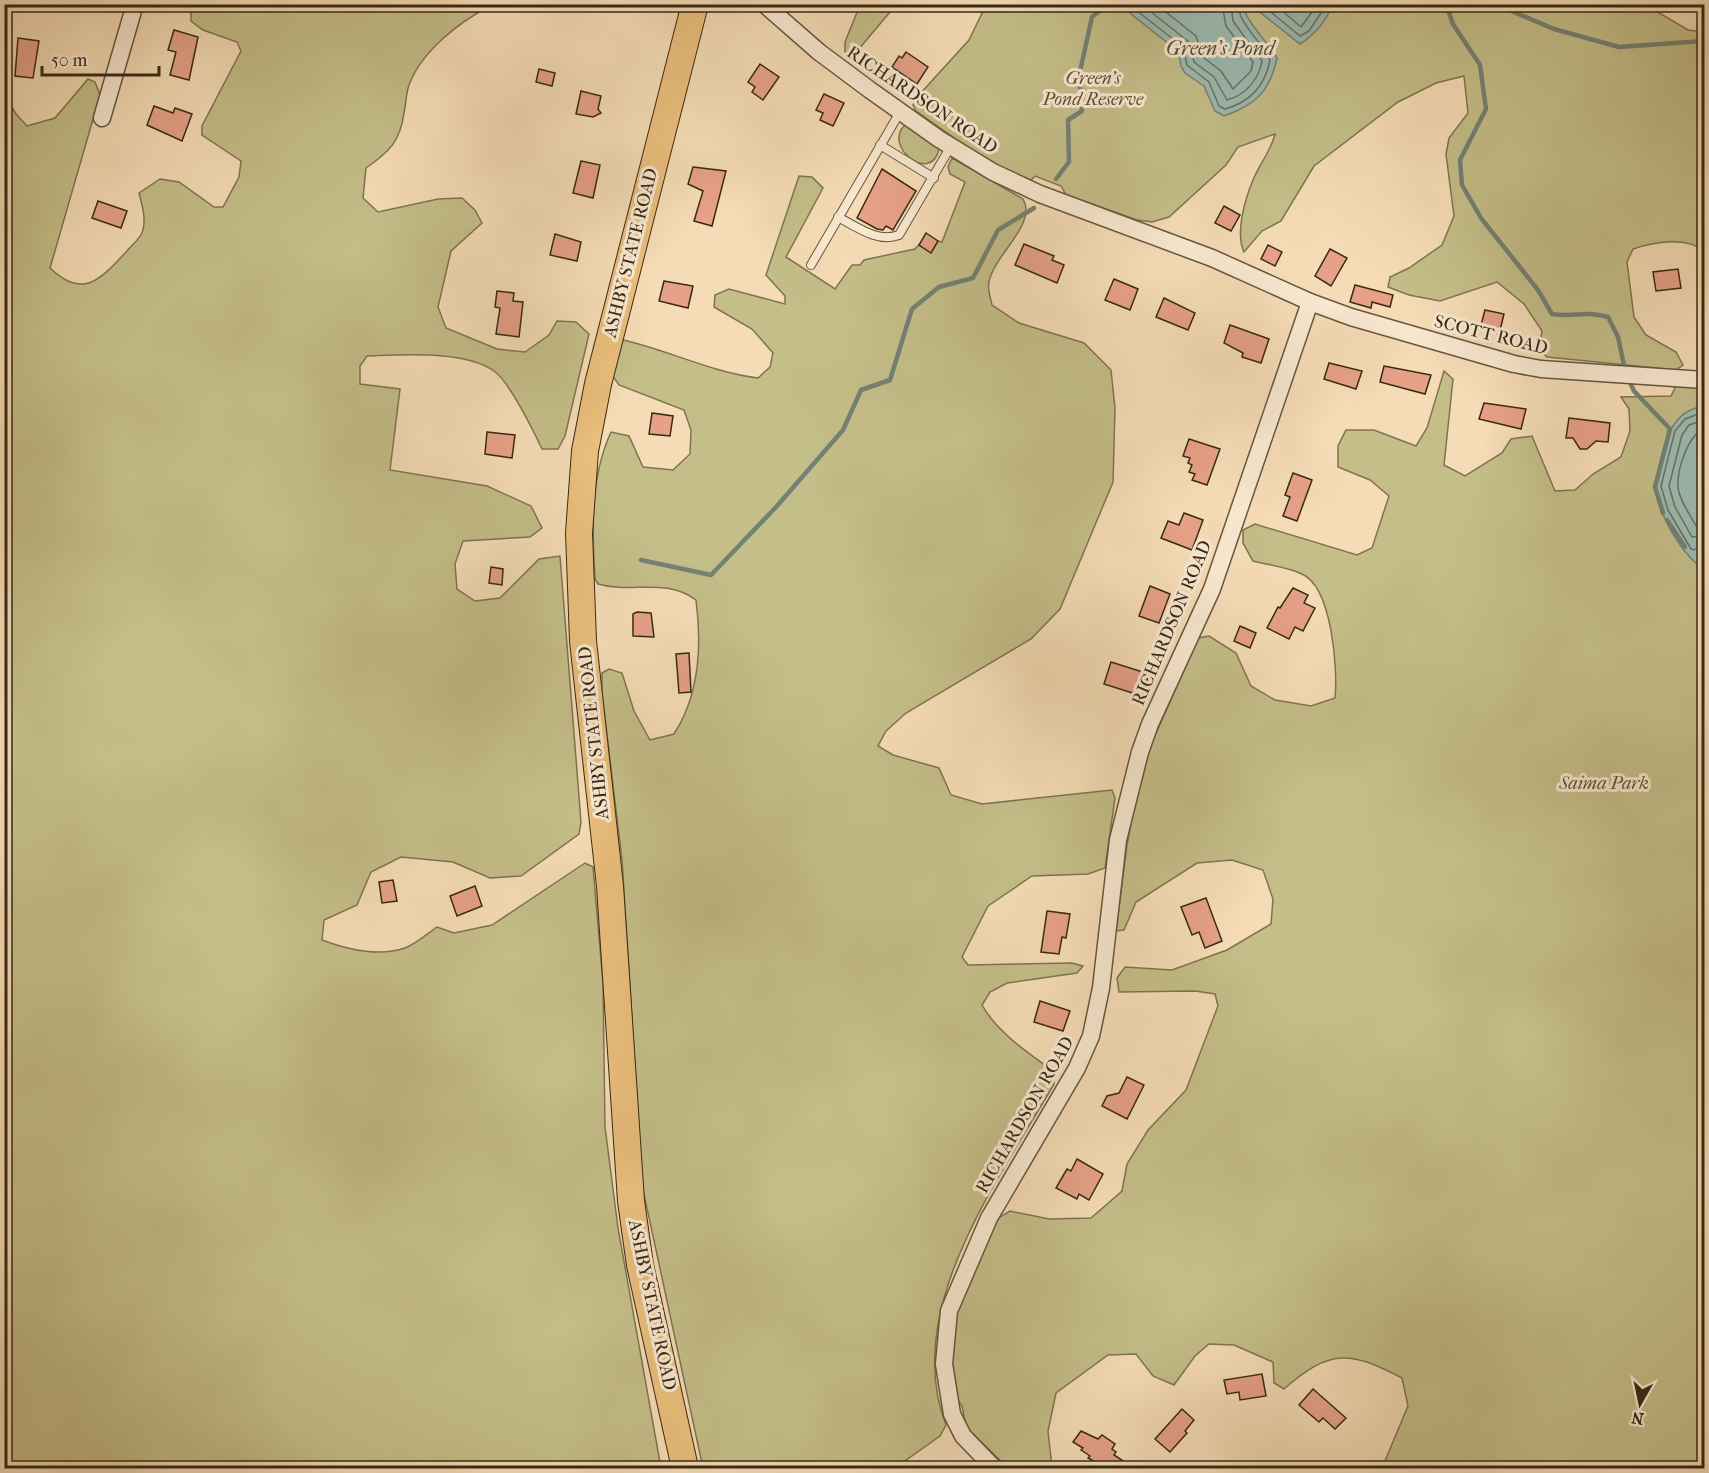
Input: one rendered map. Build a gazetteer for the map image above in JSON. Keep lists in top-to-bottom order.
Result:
{
  "streets": {
    "main road": ["ASHBY STATE ROAD"],
    "street": ["RICHARDSON ROAD", "SCOTT ROAD"]
  },
  "crossings": [
    ["RICHARDSON ROAD", "SCOTT ROAD"]
  ],
  "water": ["Green's Pond"],
  "parks": ["Green's Pond Reserve", "Saima Park"],
  "scale_bar": "50 m",
  "north": "bottom"
}
